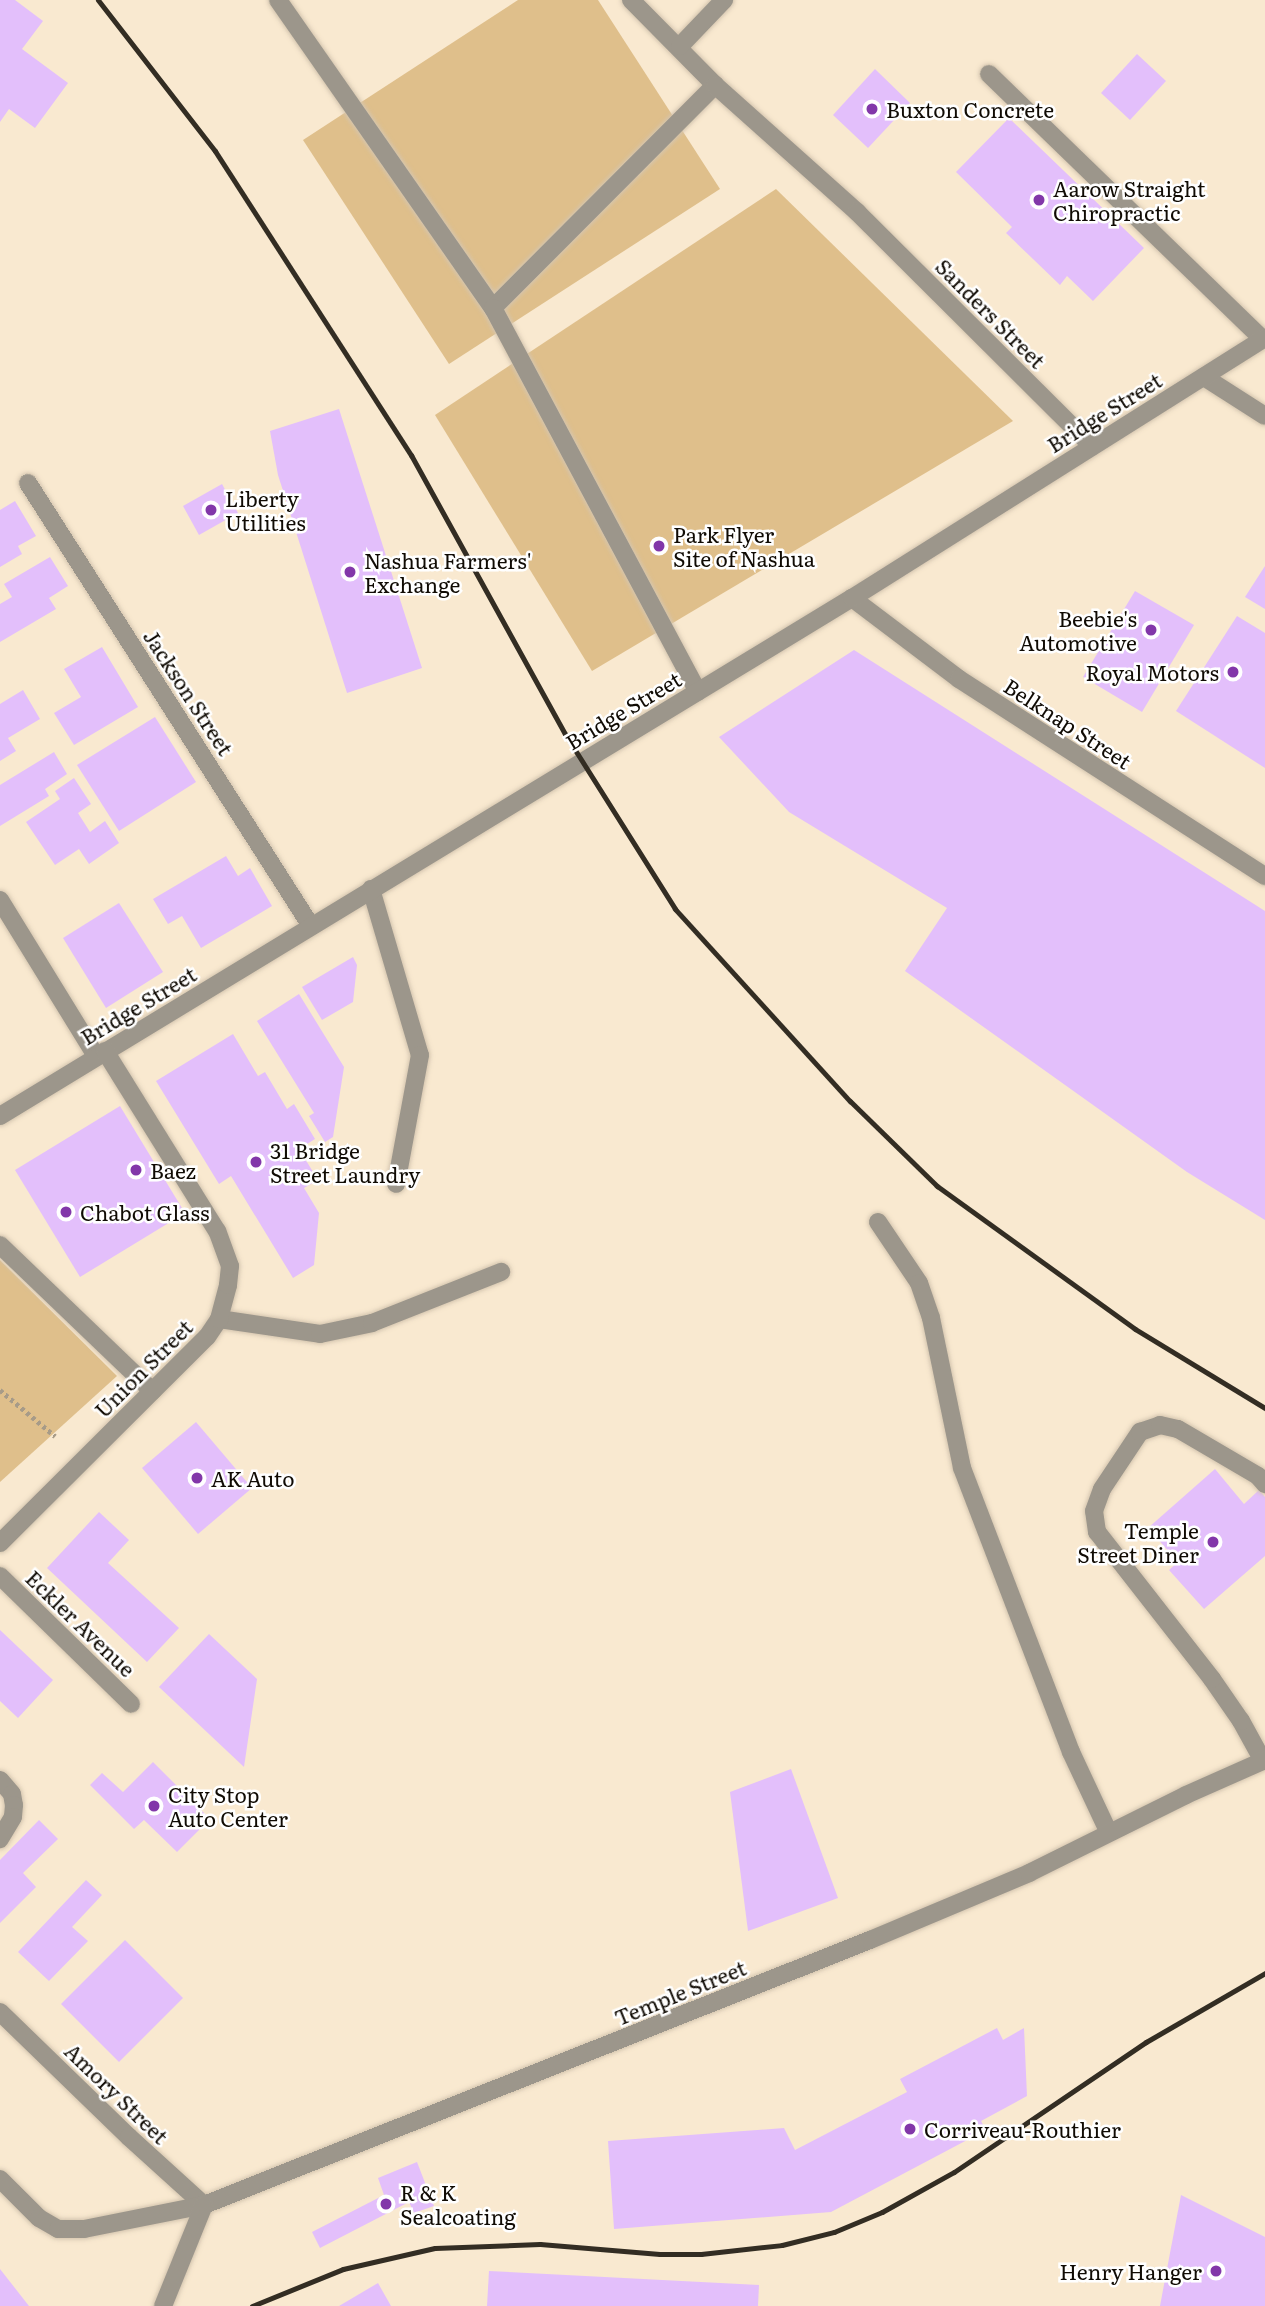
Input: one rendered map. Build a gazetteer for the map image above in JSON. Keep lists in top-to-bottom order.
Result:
{
  "streets": {
    "street": [
      "Sanders Street",
      "Bridge Street",
      "Jackson Street",
      "Belknap Street",
      "Union Street",
      "Eckler Avenue",
      "Temple Street",
      "Amory Street"
    ]
  },
  "crossings": [
    ["Sanders Street", "Bridge Street"],
    ["Bridge Street", "Jackson Street"],
    ["Bridge Street", "Belknap Street"],
    ["Bridge Street", "Union Street"],
    ["Temple Street", "Amory Street"]
  ],
  "places": [
    "Buxton Concrete",
    "Aarow Straight Chiropractic",
    "Liberty Utilities",
    "Park Flyer Site of Nashua",
    "Nashua Farmers' Exchange",
    "Beebie's Automotive",
    "Royal Motors",
    "31 Bridge Street Laundry",
    "Baez",
    "Chabot Glass",
    "AK Auto",
    "Temple Street Diner",
    "City Stop Auto Center",
    "Corriveau-Routhier",
    "R & K Sealcoating",
    "Henry Hanger"
  ]
}
